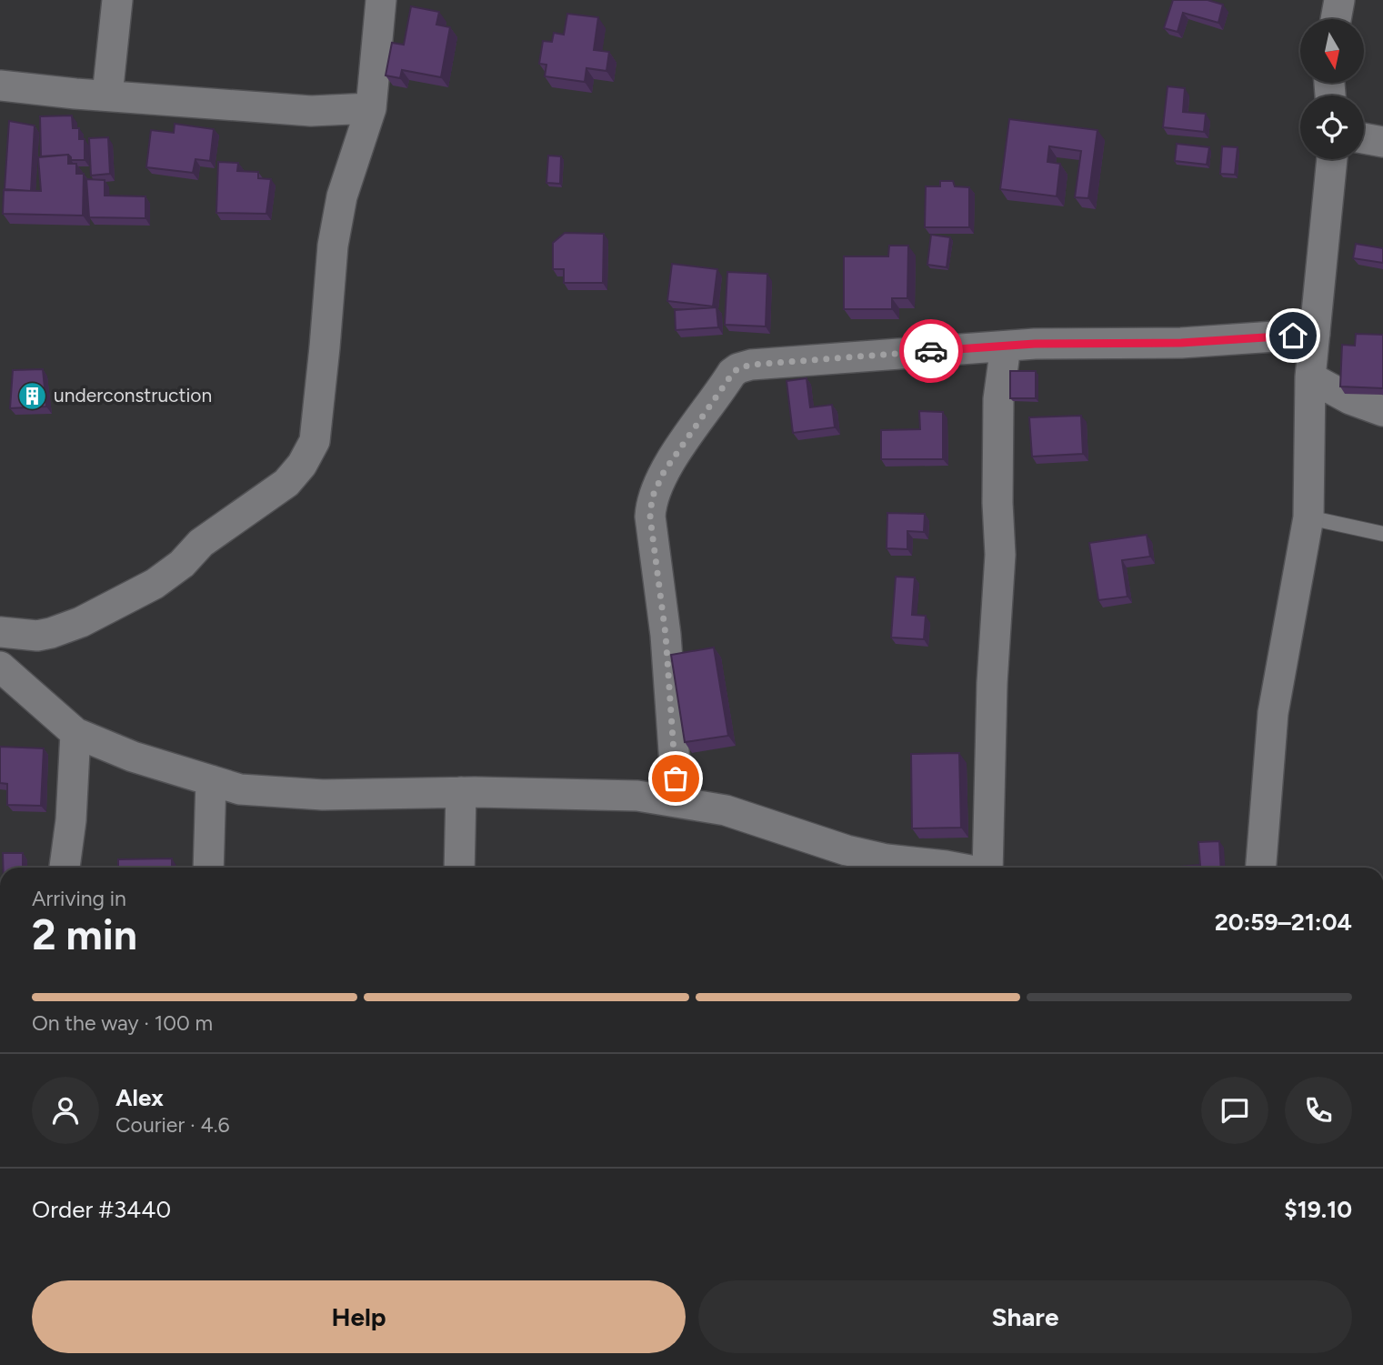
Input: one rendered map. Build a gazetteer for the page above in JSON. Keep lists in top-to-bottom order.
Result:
{
  "places": {
    "building": ["underconstruction"]
  },
  "north": "bottom",
  "page": {
    "heading": ["2 min", "Arriving in", "20:59–21:04"],
    "panel": [
      "Alex",
      "Courier · 4.6",
      "Order #3440",
      "$19.10"
    ],
    "bar": "On the way · 100 m",
    "buttons": ["Help", "Share"]
  }
}
